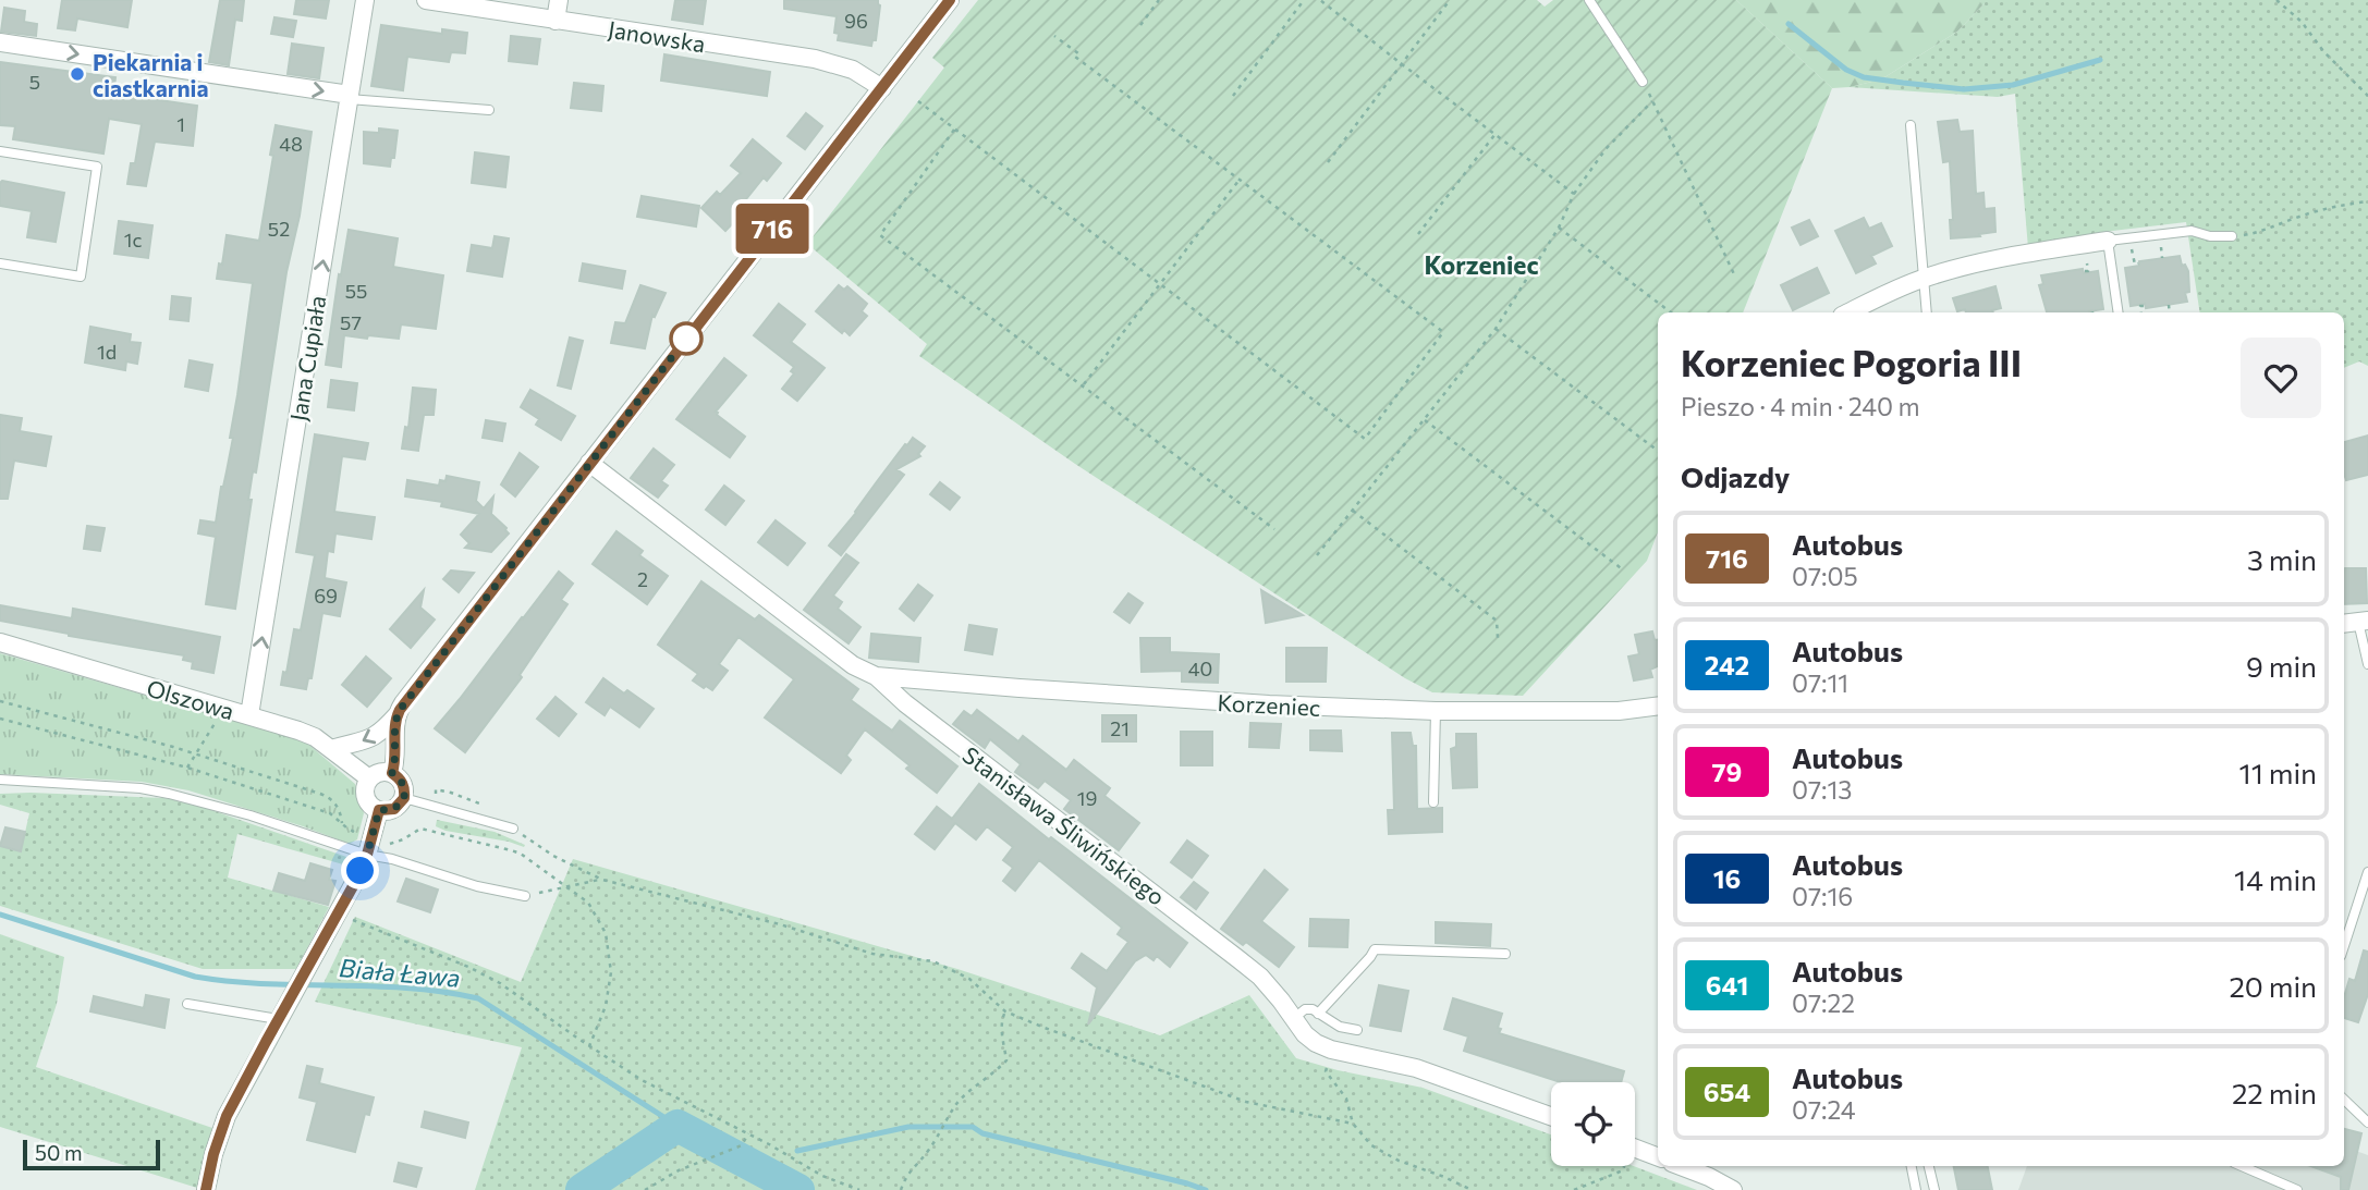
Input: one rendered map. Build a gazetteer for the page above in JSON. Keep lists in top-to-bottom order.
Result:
{
  "streets": {
    "street": [
      "Janowska",
      "Jana Cupiała",
      "Olszowa",
      "Korzeniec",
      "Stanisława Śliwińskiego"
    ]
  },
  "crossings": [
    ["Jana Cupiała", "Olszowa"],
    ["Korzeniec", "Stanisława Śliwińskiego"]
  ],
  "one_way": ["Jana Cupiała"],
  "districts": ["Korzeniec"],
  "water": ["Biała Ława"],
  "places": ["Piekarnia i ciastkarnia"],
  "lines": ["bus line 716"],
  "house_numbers": [
    "96",
    "5",
    "1",
    "48",
    "52",
    "1c",
    "55",
    "57",
    "1d",
    "2",
    "69",
    "40",
    "21",
    "19"
  ],
  "scale_bar": "50 m",
  "page": {
    "on_map": "716",
    "heading": [
      ["Korzeniec Pogoria III", "Pieszo · 4 min · 240 m"],
      "Odjazdy"
    ],
    "list": [
      {
        "mark": "716",
        "name": "Autobus",
        "note": "07:05",
        "value": "3 min"
      },
      {
        "mark": "242",
        "name": "Autobus",
        "note": "07:11",
        "value": "9 min"
      },
      {
        "mark": "79",
        "name": "Autobus",
        "note": "07:13",
        "value": "11 min"
      },
      {
        "mark": "16",
        "name": "Autobus",
        "note": "07:16",
        "value": "14 min"
      },
      {
        "mark": "641",
        "name": "Autobus",
        "note": "07:22",
        "value": "20 min"
      },
      {
        "mark": "654",
        "name": "Autobus",
        "note": "07:24",
        "value": "22 min"
      }
    ],
    "scale": "50 m"
  }
}
